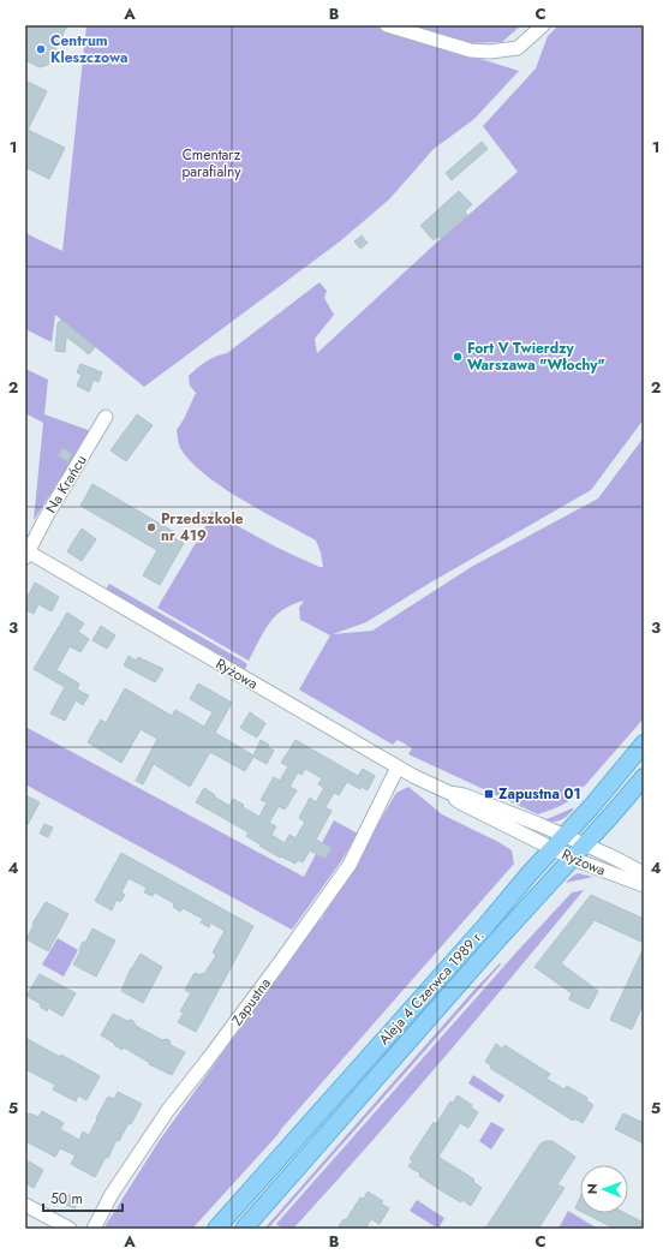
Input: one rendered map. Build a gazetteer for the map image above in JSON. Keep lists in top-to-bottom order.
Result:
{
  "streets": {
    "main road": ["Aleja 4 Czerwca 1989 r."],
    "street": ["Na Krańcu", "Ryżowa", "Zapustna"]
  },
  "crossings": [
    ["Na Krańcu", "Ryżowa"],
    ["Ryżowa", "Aleja 4 Czerwca 1989 r."],
    ["Ryżowa", "Zapustna"]
  ],
  "parks": ["Cmentarz parafialny"],
  "places": {
    "other": ["Centrum Kleszczowa", "Fort V Twierdzy Warszawa \"Włochy\"", "Przedszkole nr 419"],
    "transit": ["Zapustna 01"]
  },
  "scale_bar": "50 m",
  "north": "left",
  "grid": {
    "columns": ["A", "B", "C"],
    "rows": [
      "1",
      "2",
      "3",
      "4",
      "5"
    ]
  }
}
